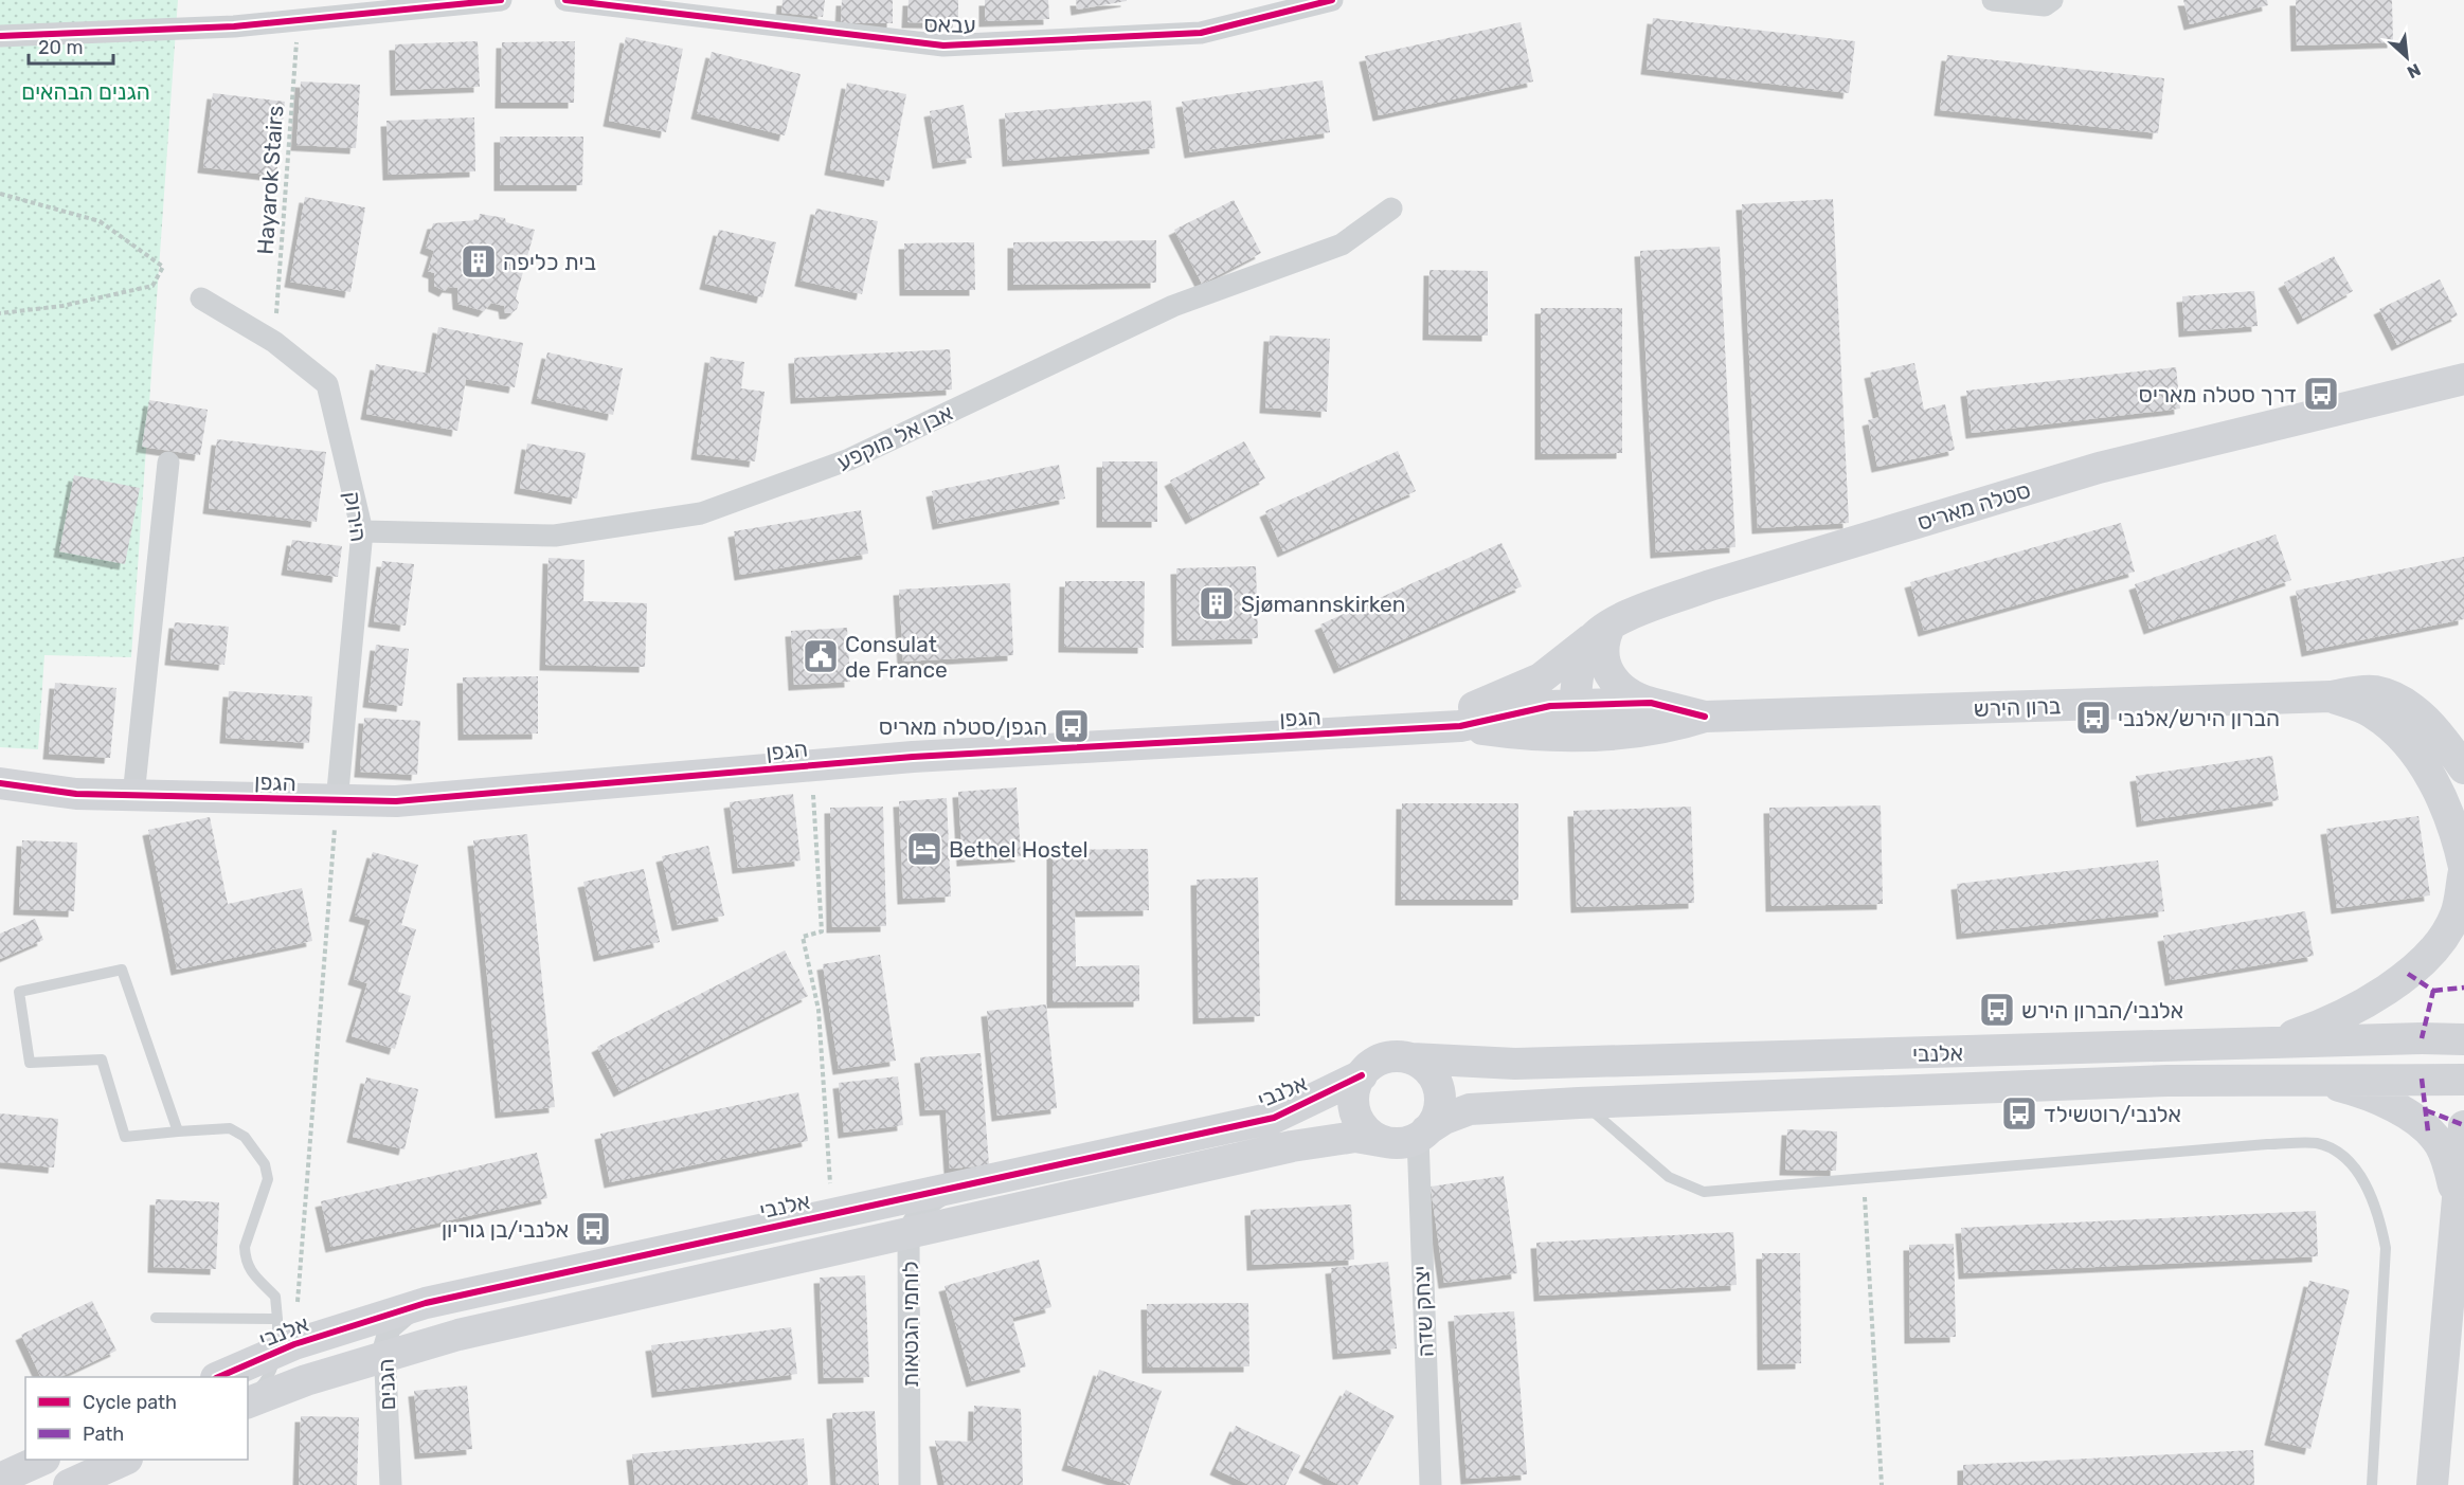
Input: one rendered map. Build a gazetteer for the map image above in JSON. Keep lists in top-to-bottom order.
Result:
{
  "streets": {
    "street": [
      "עבאס",
      "אבן אל מוקפע",
      "סטלה מאריס",
      "הירוק",
      "ברון הירש",
      "הגפן",
      "אלנבי",
      "יצחק שדה",
      "לוחמי הגטאות",
      "הגנים"
    ],
    "path": ["Hayarok Stairs"]
  },
  "crossings": [
    ["Hayarok Stairs", "הירוק"],
    ["אבן אל מוקפע", "הירוק"],
    ["סטלה מאריס", "הגפן"],
    ["הירוק", "הגפן"],
    ["ברון הירש", "הגפן"],
    ["אלנבי", "יצחק שדה"],
    ["אלנבי", "לוחמי הגטאות"],
    ["אלנבי", "הגנים"]
  ],
  "parks": ["הגנים הבהאים"],
  "places": {
    "building": ["בית כליפה", "Sjømannskirken"],
    "bus stop": [
      "דרך סטלה מאריס",
      "הברון הירש/אלנבי",
      "הגפן/סטלה מאריס",
      "אלנבי/הברון הירש",
      "אלנבי/רוטשילד",
      "אלנבי/בן גוריון"
    ],
    "public building": ["Consulat de France"],
    "hotel": ["Bethel Hostel"]
  },
  "legend": ["Cycle path", "Path"],
  "scale_bar": "20 m",
  "north": "bottom right"
}
